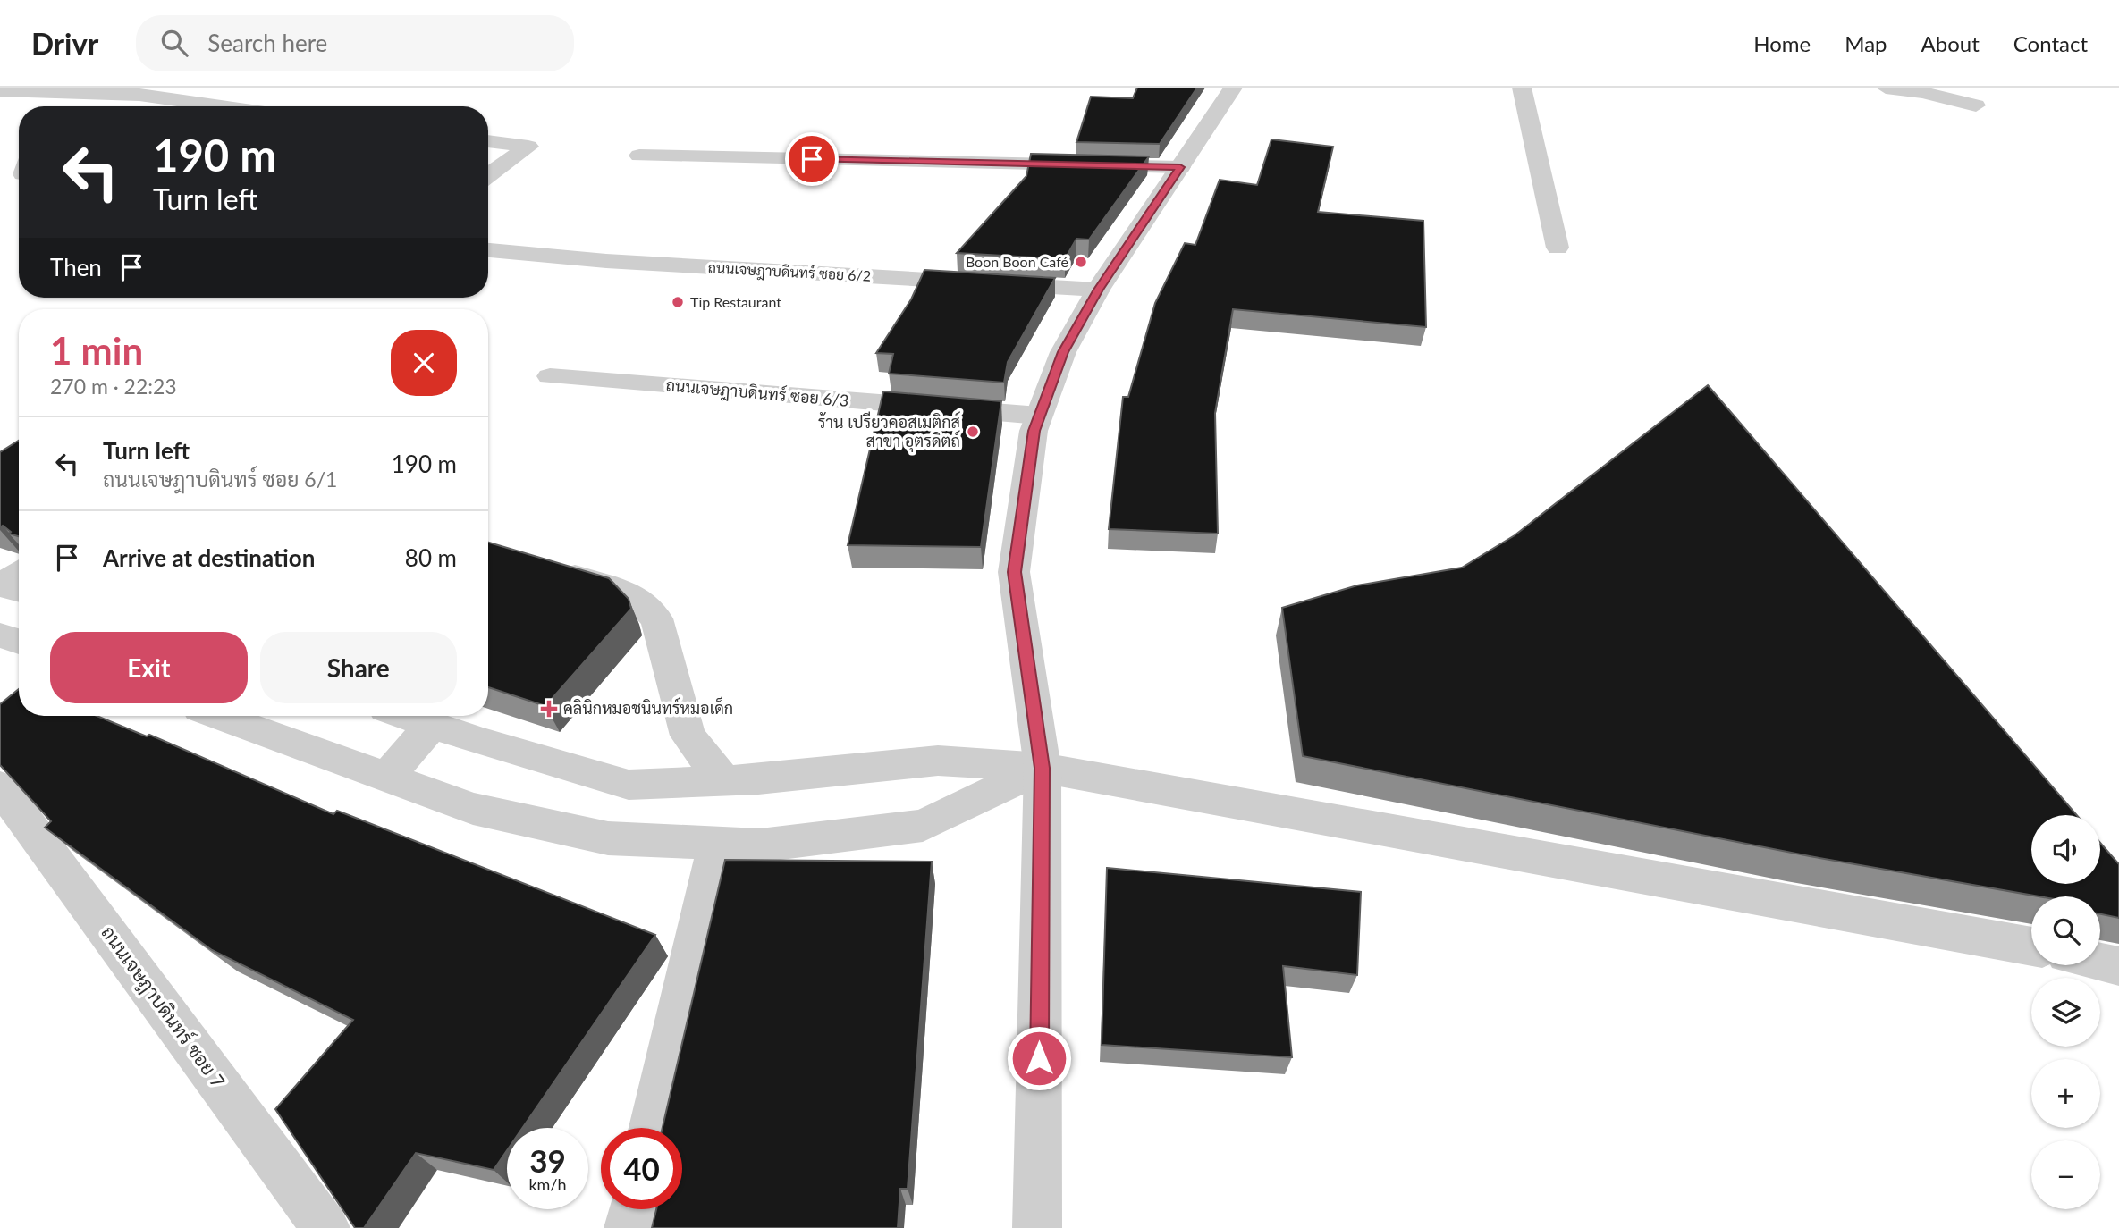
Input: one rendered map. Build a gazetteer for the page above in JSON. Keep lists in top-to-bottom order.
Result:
{
  "streets": {
    "street": ["ถนนเจษฎาบดินทร์ ซอย 6/2", "ถนนเจษฎาบดินทร์ ซอย 6/3", "ถนนเจษฎาบดินทร์ ซอย 7"]
  },
  "places": {
    "other": ["Boon Boon Café", "Tip Restaurant", "ร้าน เปรียวคอสเมติกส์ สาขา อุตรดิตถ์"],
    "health": ["คลินิกหมอชนินทร์หมอเด็ก"]
  },
  "page": {
    "header": "Drivr",
    "search": "Search here",
    "nav": [
      "Home",
      "Map",
      "About",
      "Contact"
    ],
    "turn": ["190 m", "Turn left"],
    "then": "Then",
    "heading": ["1 min", "270 m · 22:23"],
    "list": [
      {
        "name": "Turn left",
        "note": "ถนนเจษฎาบดินทร์ ซอย 6/1",
        "value": "190 m"
      },
      {
        "name": "Arrive at destination",
        "value": "80 m"
      }
    ],
    "buttons": ["Exit", "Share"],
    "map_buttons": ["+", "−"],
    "speed": "39 km/h",
    "limit": "40"
  }
}
